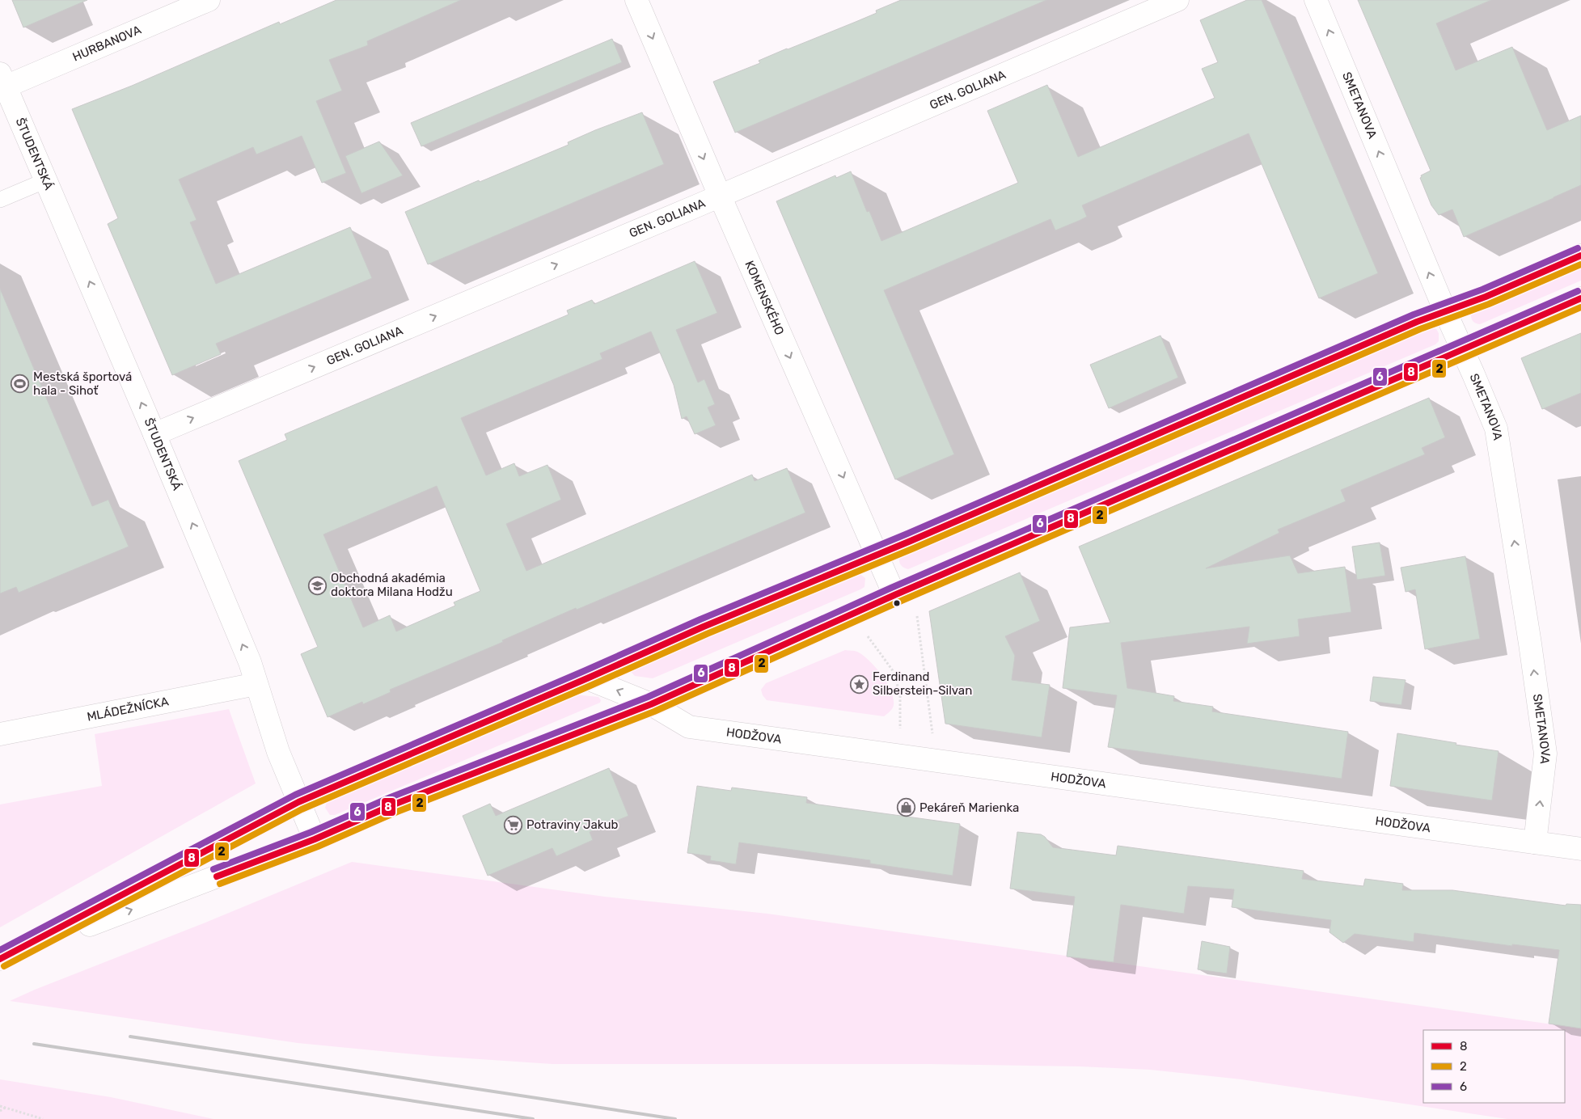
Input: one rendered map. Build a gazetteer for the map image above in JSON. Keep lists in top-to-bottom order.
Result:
{
  "streets": {
    "street": [
      "HURBANOVA",
      "GEN. GOLIANA",
      "SMETANOVA",
      "ŠTUDENTSKÁ",
      "KOMENSKÉHO",
      "MLÁDEŽNÍCKA",
      "HODŽOVA"
    ]
  },
  "crossings": [
    ["HURBANOVA", "ŠTUDENTSKÁ"],
    ["GEN. GOLIANA", "ŠTUDENTSKÁ"],
    ["GEN. GOLIANA", "KOMENSKÉHO"],
    ["SMETANOVA", "HODŽOVA"],
    ["ŠTUDENTSKÁ", "MLÁDEŽNÍCKA"]
  ],
  "one_way": [
    "GEN. GOLIANA",
    "SMETANOVA",
    "ŠTUDENTSKÁ",
    "KOMENSKÉHO"
  ],
  "places": {
    "sports": ["Mestská športová hala - Sihoť"],
    "school or university": ["Obchodná akadémia doktora Milana Hodžu"],
    "place": ["Ferdinand Silberstein-Silvan"],
    "shop": ["Pekáreň Marienka"],
    "supermarket": ["Potraviny Jakub"]
  },
  "lines": ["transit line 6", "transit line 8", "transit line 2"],
  "legend": ["8", "2", "6"]
}
